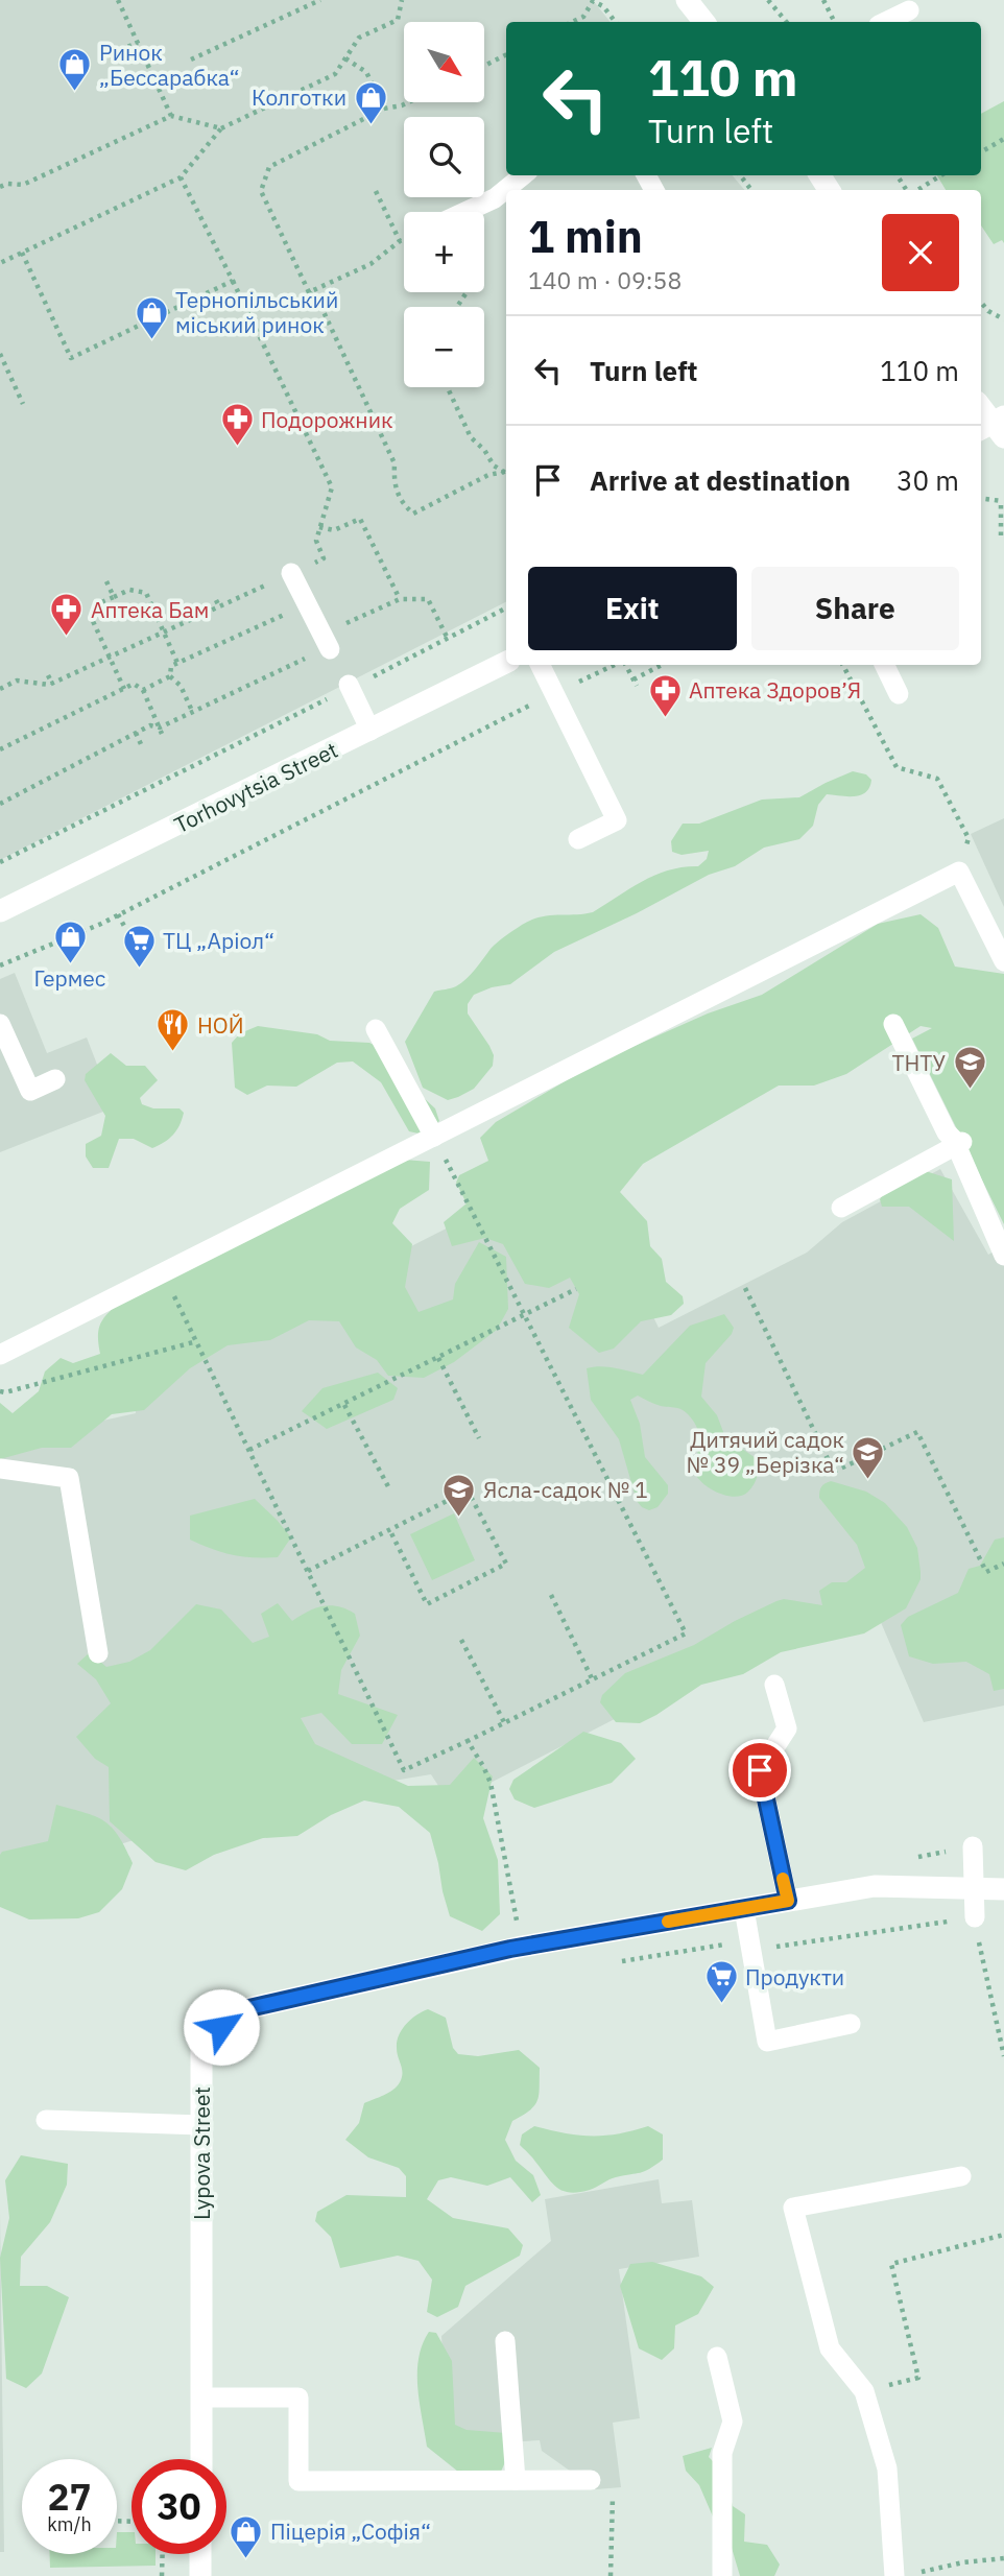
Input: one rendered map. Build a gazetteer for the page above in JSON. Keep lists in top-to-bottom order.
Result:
{
  "streets": {
    "street": ["Torhovytsia Street", "Lypova Street"]
  },
  "places": {
    "shop": [
      "Ринок „Бессарабка“",
      "Колготки",
      "Тернопільський міський ринок",
      "Гермес",
      "Піцерія „Софія“"
    ],
    "pharmacy": ["Подорожник", "Аптека Бам", "Аптека Здоров’Я"],
    "supermarket": ["ТЦ „Аріол“", "Продукти"],
    "restaurant": ["НОЙ"],
    "school or university": ["ТНТУ", "Дитячий садок № 39 „Берізка“", "Ясла-садок № 1"]
  },
  "north": "bottom right",
  "page": {
    "map_buttons": ["+", "−"],
    "turn": ["110 m", "Turn left"],
    "heading": ["1 min", "140 m · 09:58"],
    "list": [
      {
        "name": "Turn left",
        "value": "110 m"
      },
      {
        "name": "Arrive at destination",
        "value": "30 m"
      }
    ],
    "buttons": ["Exit", "Share"],
    "speed": "27 km/h",
    "limit": "30"
  }
}
